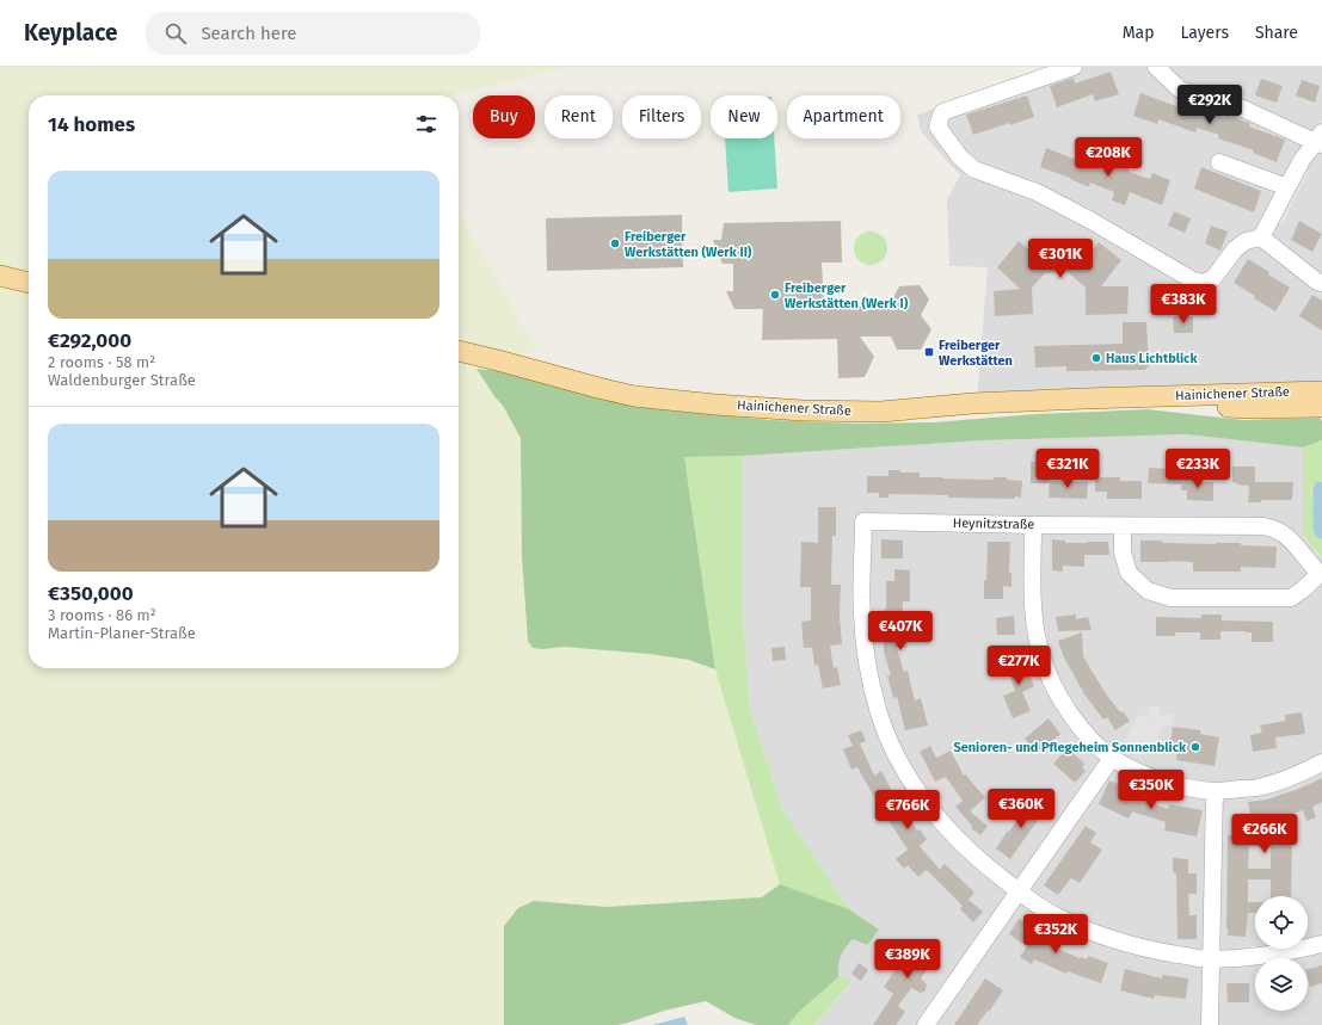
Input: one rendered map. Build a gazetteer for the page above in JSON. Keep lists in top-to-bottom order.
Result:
{
  "streets": {
    "main road": ["Hainichener Straße"],
    "street": ["Heynitzstraße"]
  },
  "places": {
    "other": [
      "Freiberger Werkstätten (Werk II)",
      "Freiberger Werkstätten (Werk I)",
      "Haus Lichtblick",
      "Senioren- und Pflegeheim Sonnenblick"
    ],
    "transit": ["Freiberger Werkstätten"]
  },
  "page": {
    "header": "Keyplace",
    "search": "Search here",
    "nav": ["Map", "Layers", "Share"],
    "price": [
      "€292K",
      "€208K",
      "€301K",
      "€383K",
      "€321K",
      "€233K",
      "€407K",
      "€277K",
      "€350K",
      "€360K",
      "€766K",
      "€266K",
      "€352K",
      "€389K"
    ],
    "chip": [
      "Buy",
      "Rent",
      "Filters",
      "New",
      "Apartment"
    ],
    "heading": "14 homes",
    "list": [
      {
        "name": "€292,000",
        "note": "2 rooms · 58 m² · Waldenburger Straße"
      },
      {
        "name": "€350,000",
        "note": "3 rooms · 86 m² · Martin-Planer-Straße"
      }
    ]
  }
}
